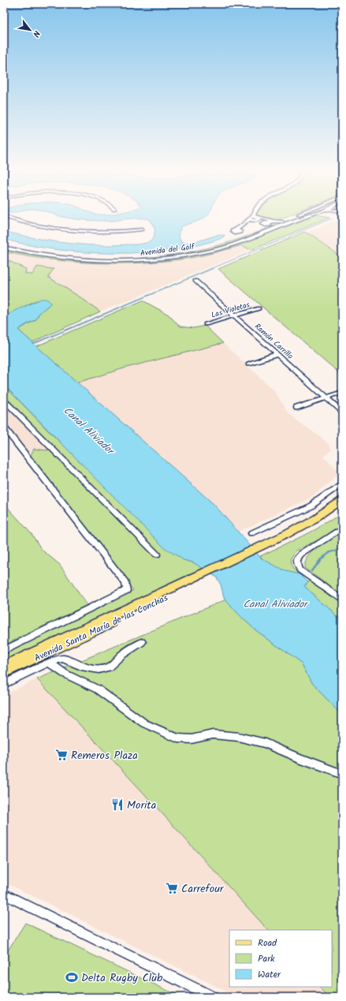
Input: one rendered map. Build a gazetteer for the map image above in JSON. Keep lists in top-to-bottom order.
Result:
{
  "streets": {
    "main road": ["Avenida Santa María de las Conchas"],
    "street": ["Avenida del Golf", "Las Violetas", "Ramón Carrillo"]
  },
  "crossings": [
    ["Las Violetas", "Ramón Carrillo"]
  ],
  "water": ["Canal Aliviador"],
  "places": {
    "supermarket": ["Remeros Plaza", "Carrefour"],
    "restaurant": ["Morita"],
    "sports": ["Delta Rugby Club"]
  },
  "legend": ["Road", "Park", "Water"],
  "north": "bottom right"
}
